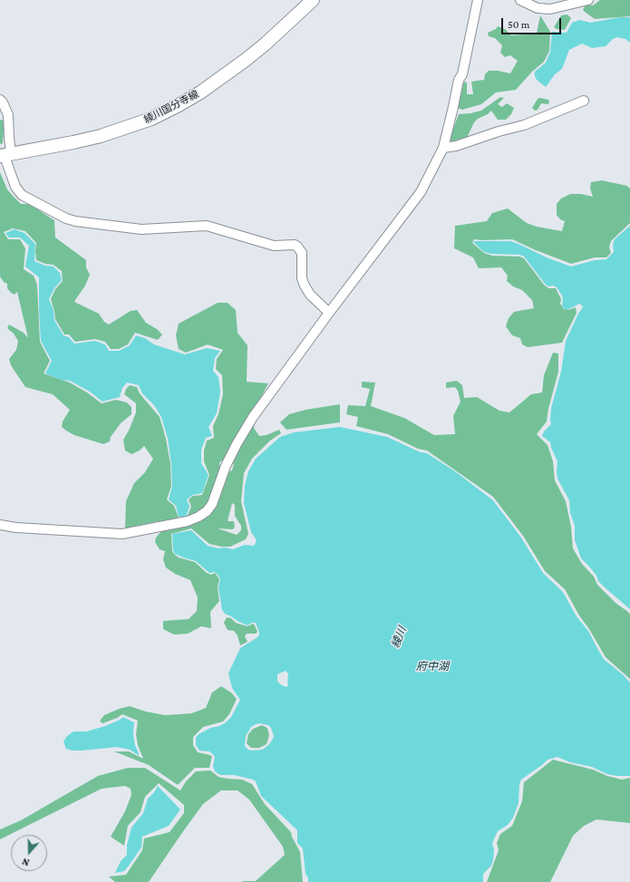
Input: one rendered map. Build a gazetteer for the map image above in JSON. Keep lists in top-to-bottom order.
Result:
{
  "streets": {
    "main road": ["綾川国分寺線"]
  },
  "water": ["綾川", "府中湖"],
  "scale_bar": "50 m",
  "north": "bottom"
}
